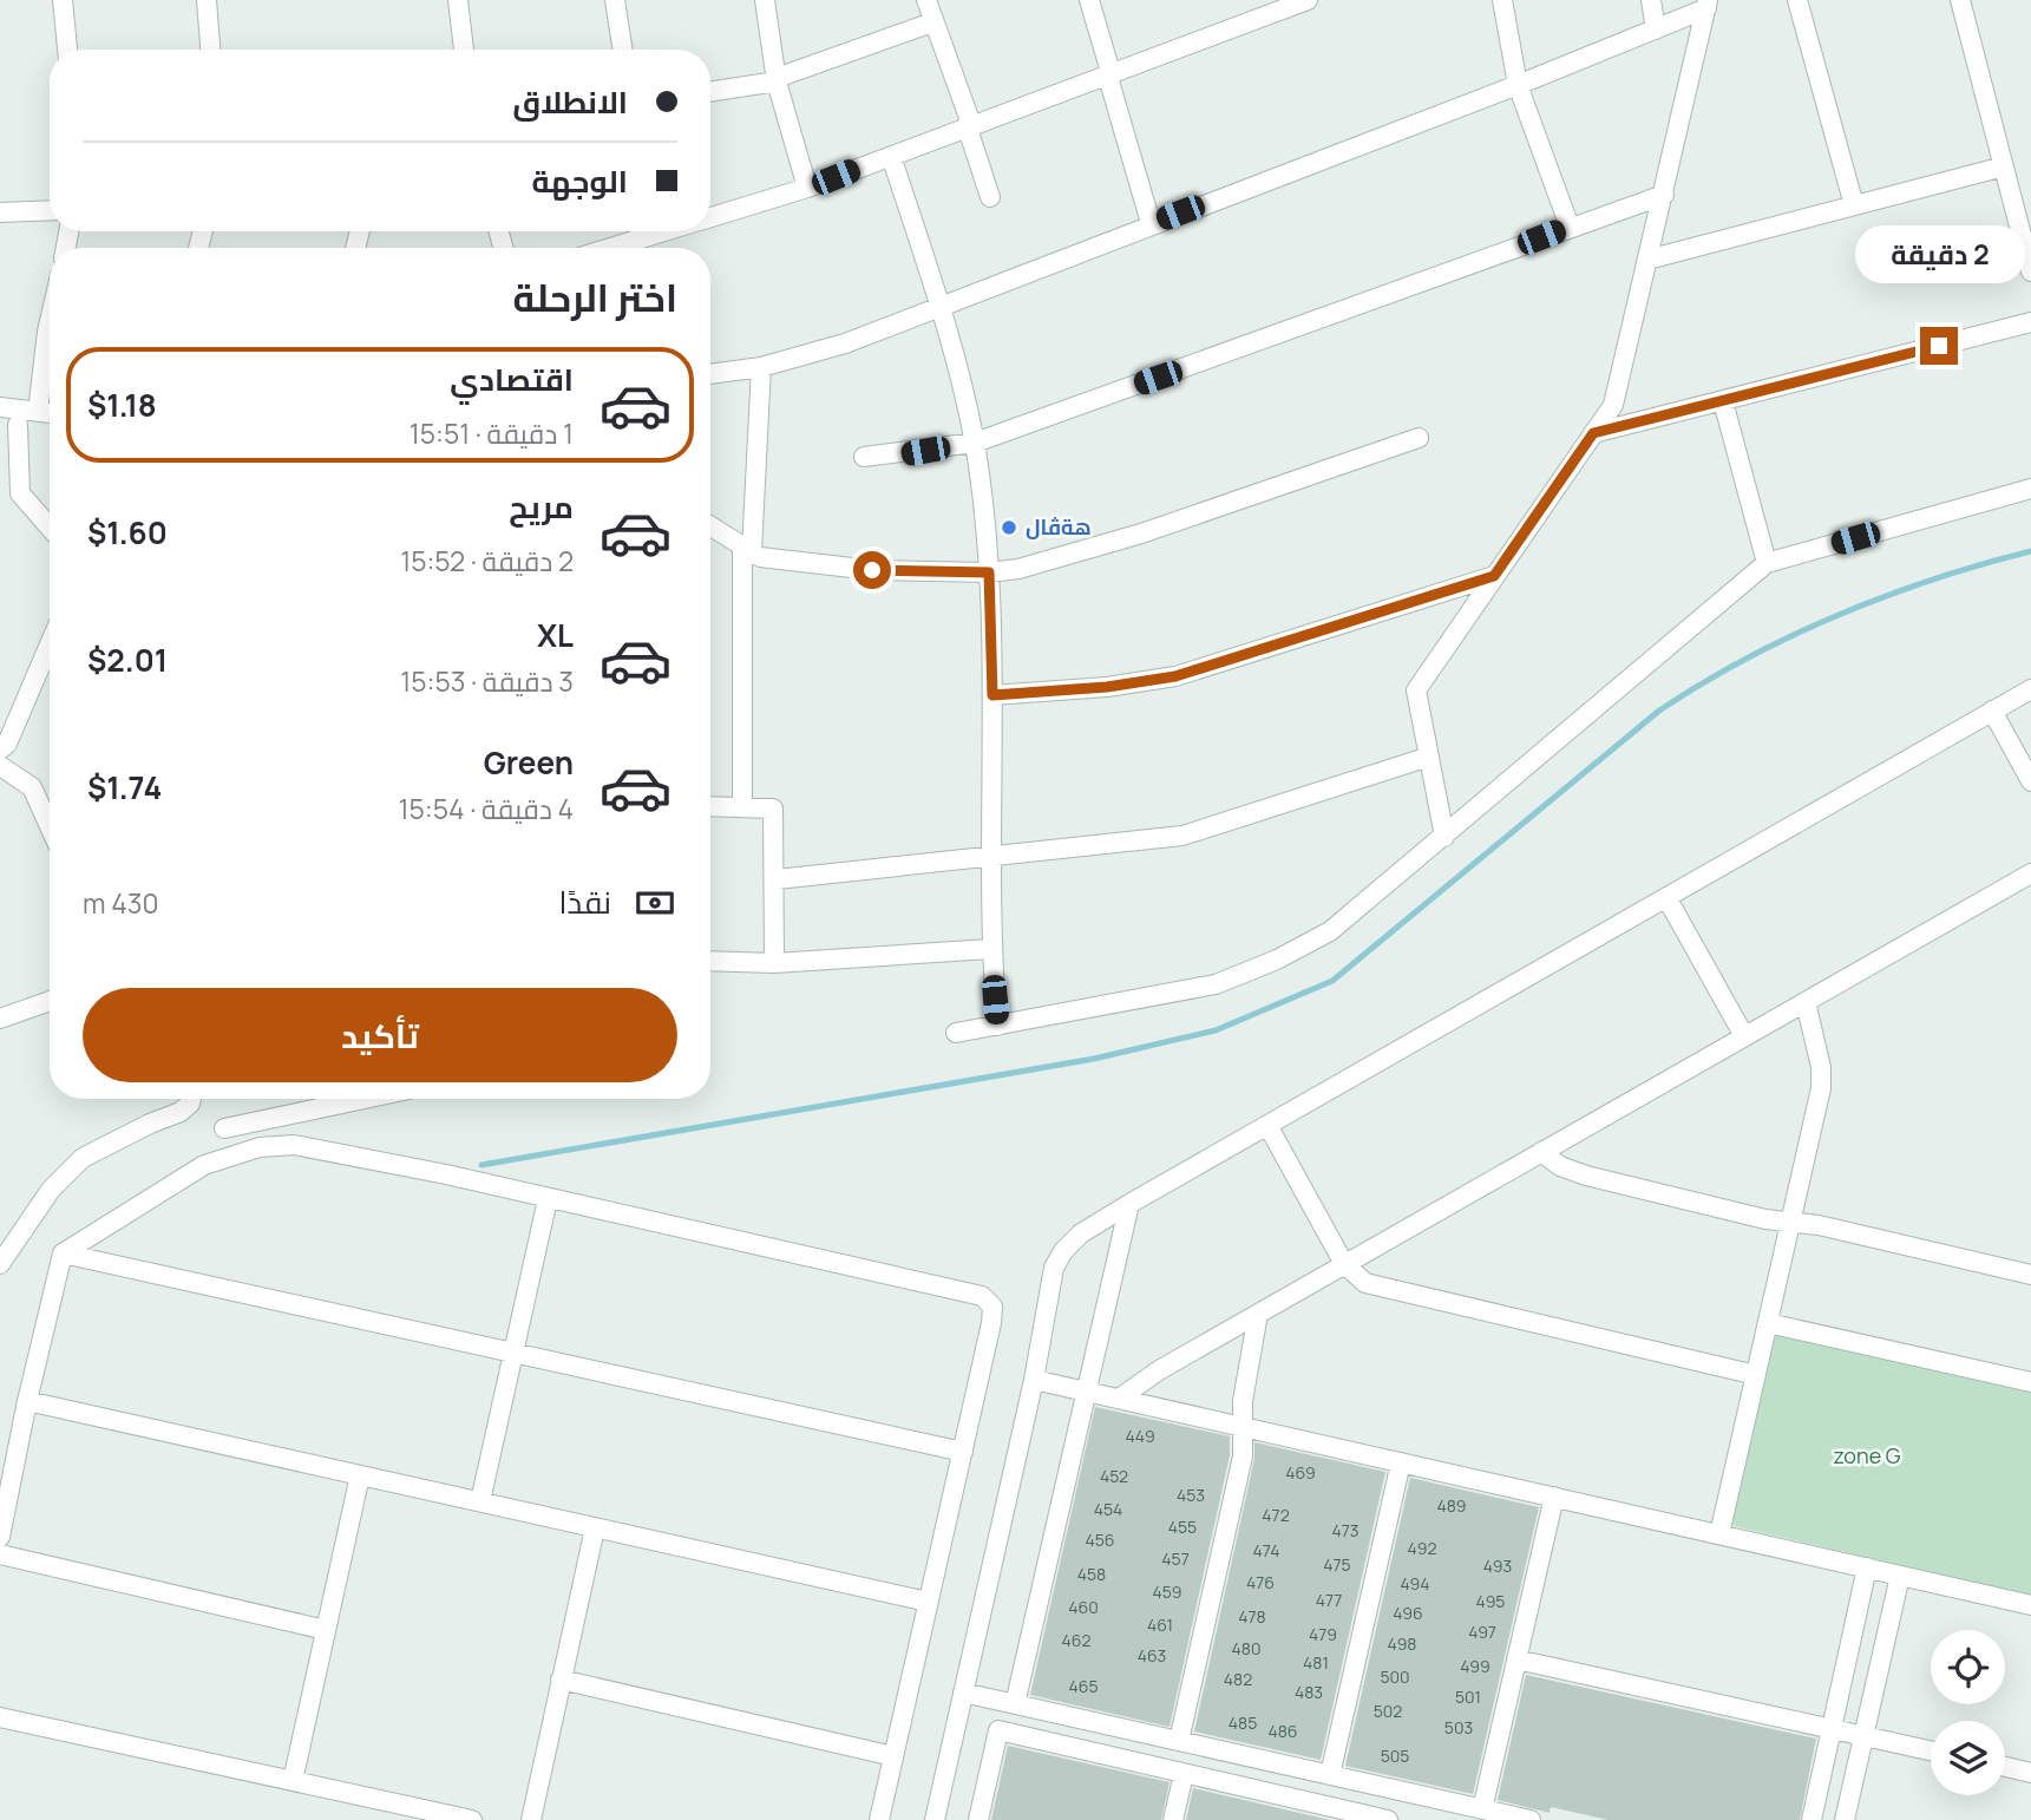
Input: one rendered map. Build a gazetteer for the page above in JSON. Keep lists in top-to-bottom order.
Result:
{
  "parks": ["zone G"],
  "places": ["هةڤال"],
  "house_numbers": [
    "449",
    "469",
    "452",
    "453",
    "489",
    "454",
    "472",
    "455",
    "473",
    "456",
    "492",
    "474",
    "457",
    "475",
    "493",
    "458",
    "476",
    "494",
    "459",
    "477",
    "495",
    "460",
    "496",
    "478",
    "461",
    "497",
    "479",
    "462",
    "498",
    "480",
    "463",
    "481",
    "499",
    "500",
    "482",
    "465",
    "483",
    "501",
    "502",
    "485",
    "503",
    "486",
    "505"
  ],
  "page": {
    "banner": ["الانطلاق", "الوجهة"],
    "bubble": "2 دقيقة",
    "heading": "اختر الرحلة",
    "list": [
      {
        "name": "اقتصادي",
        "note": "1 دقيقة · 15:51",
        "value": "$1.18"
      },
      {
        "name": "مريح",
        "note": "2 دقيقة · 15:52",
        "value": "$1.60"
      },
      {
        "name": "XL",
        "note": "3 دقيقة · 15:53",
        "value": "$2.01"
      },
      {
        "name": "Green",
        "note": "4 دقيقة · 15:54",
        "value": "$1.74"
      }
    ],
    "pay": ["نقدًا", "430 m"],
    "buttons": "تأكيد"
  }
}
